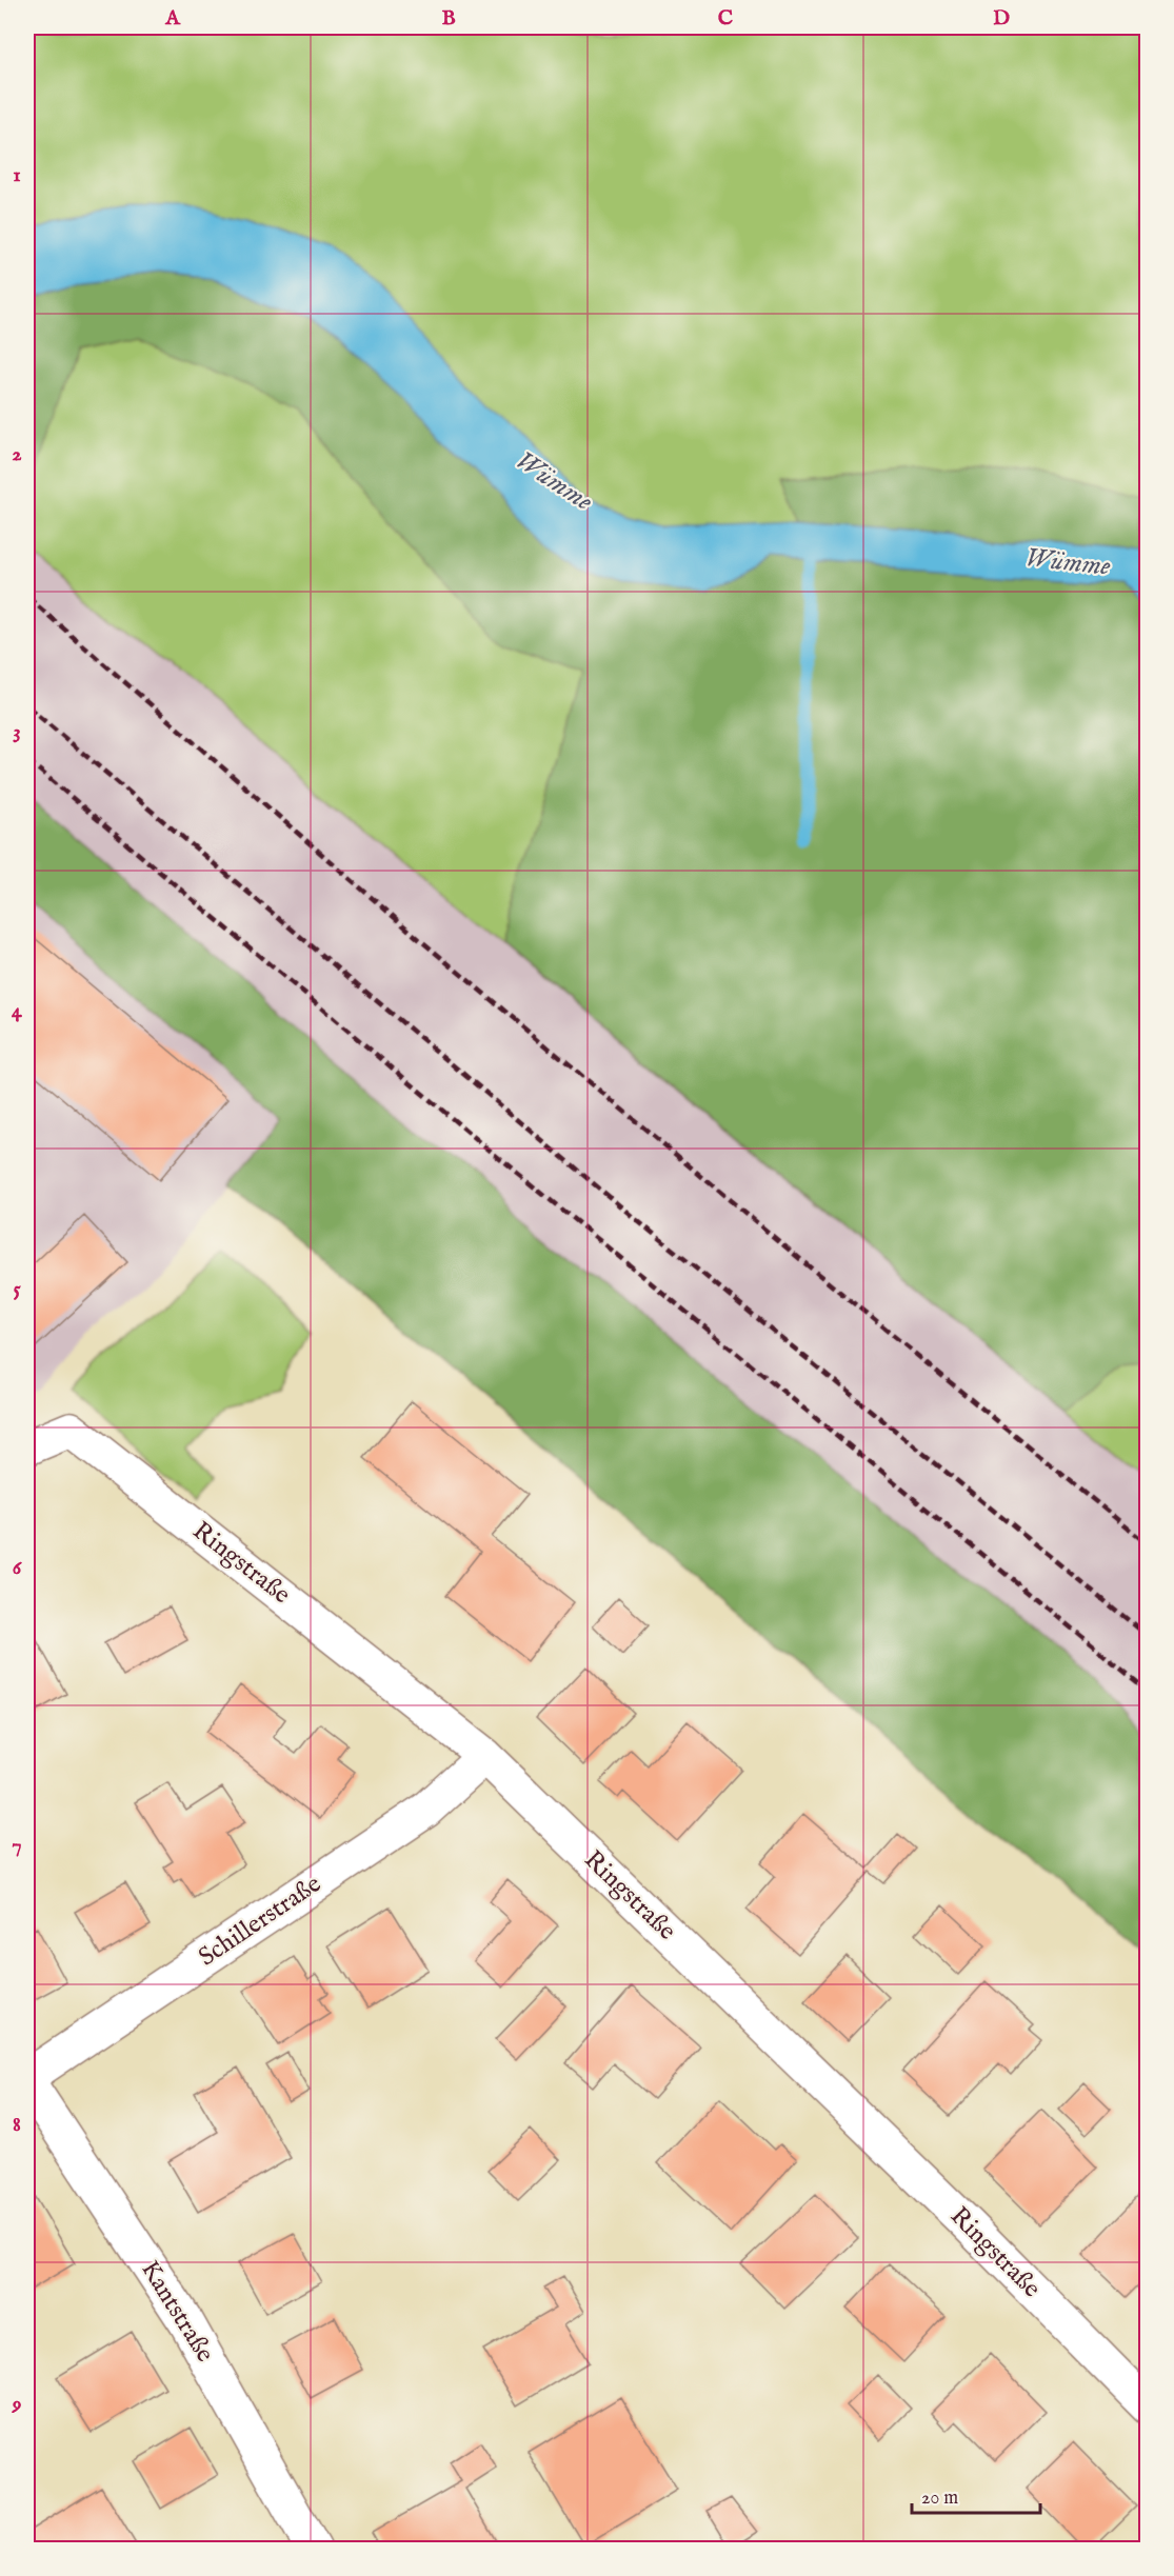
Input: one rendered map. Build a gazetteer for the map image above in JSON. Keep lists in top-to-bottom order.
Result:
{
  "streets": {
    "street": ["Ringstraße", "Schillerstraße", "Kantstraße"]
  },
  "crossings": [
    ["Ringstraße", "Schillerstraße"]
  ],
  "water": ["Wümme"],
  "scale_bar": "20 m",
  "grid": {
    "columns": [
      "A",
      "B",
      "C",
      "D"
    ],
    "rows": [
      "1",
      "2",
      "3",
      "4",
      "5",
      "6",
      "7",
      "8",
      "9"
    ]
  }
}
